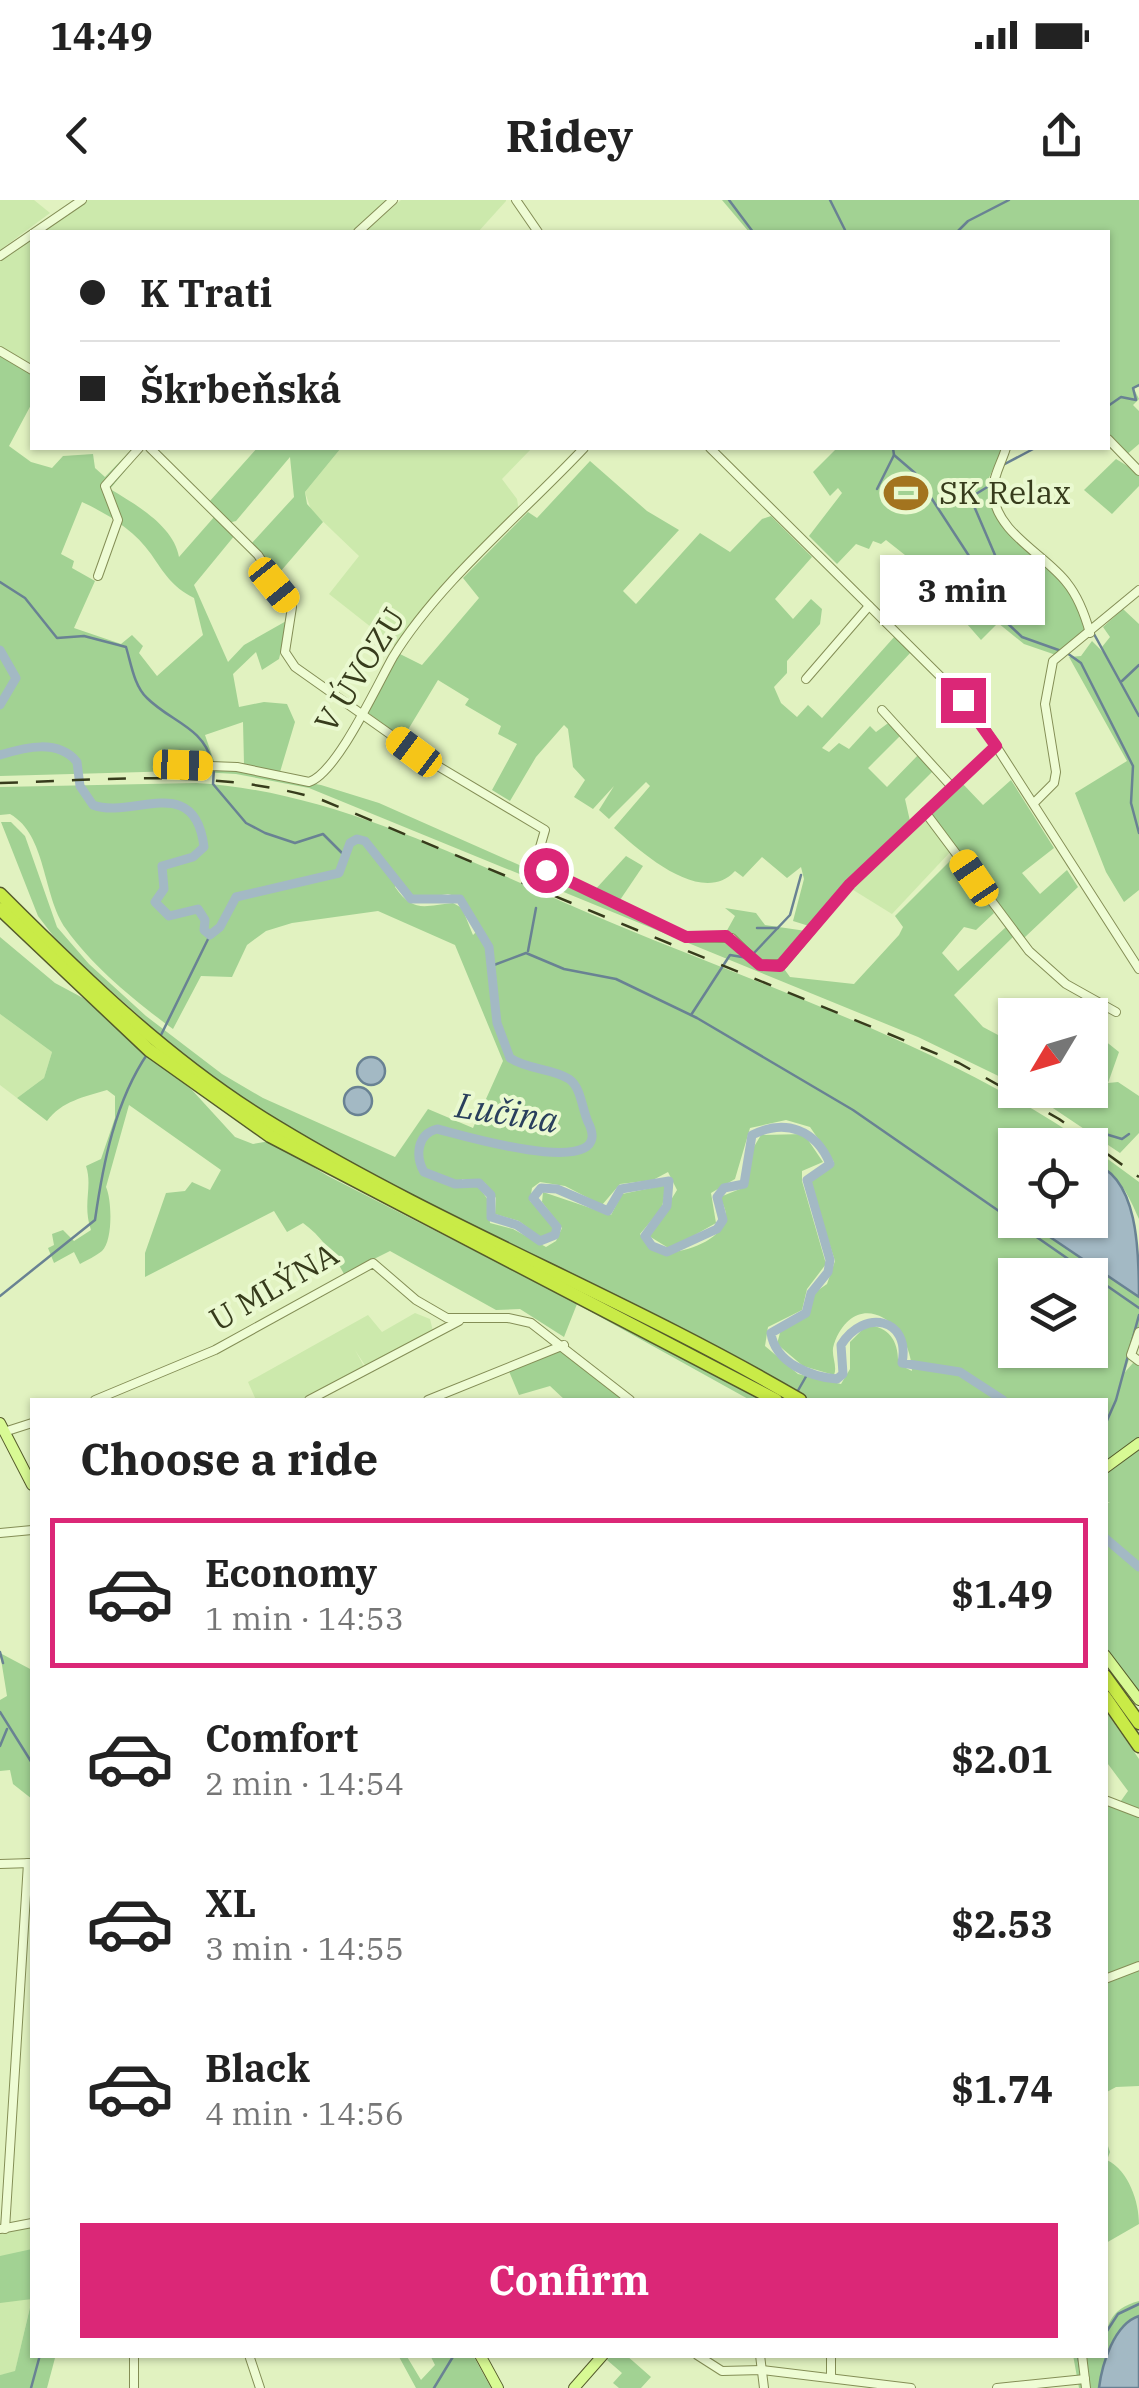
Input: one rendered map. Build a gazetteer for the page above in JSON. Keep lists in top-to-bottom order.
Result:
{
  "streets": {
    "street": ["V ÚVOZU", "U MLÝNA"]
  },
  "water": ["Lučina"],
  "places": {
    "sports": ["SK Relax"]
  },
  "north": "bottom left",
  "page": {
    "status": "14:49",
    "header": "Ridey",
    "banner": ["K Trati", "Škrbeňská"],
    "bubble": "3 min",
    "heading": "Choose a ride",
    "list": [
      {
        "name": "Economy",
        "note": "1 min · 14:53",
        "value": "$1.49"
      },
      {
        "name": "Comfort",
        "note": "2 min · 14:54",
        "value": "$2.01"
      },
      {
        "name": "XL",
        "note": "3 min · 14:55",
        "value": "$2.53"
      },
      {
        "name": "Black",
        "note": "4 min · 14:56",
        "value": "$1.74"
      }
    ],
    "buttons": "Confirm"
  }
}
